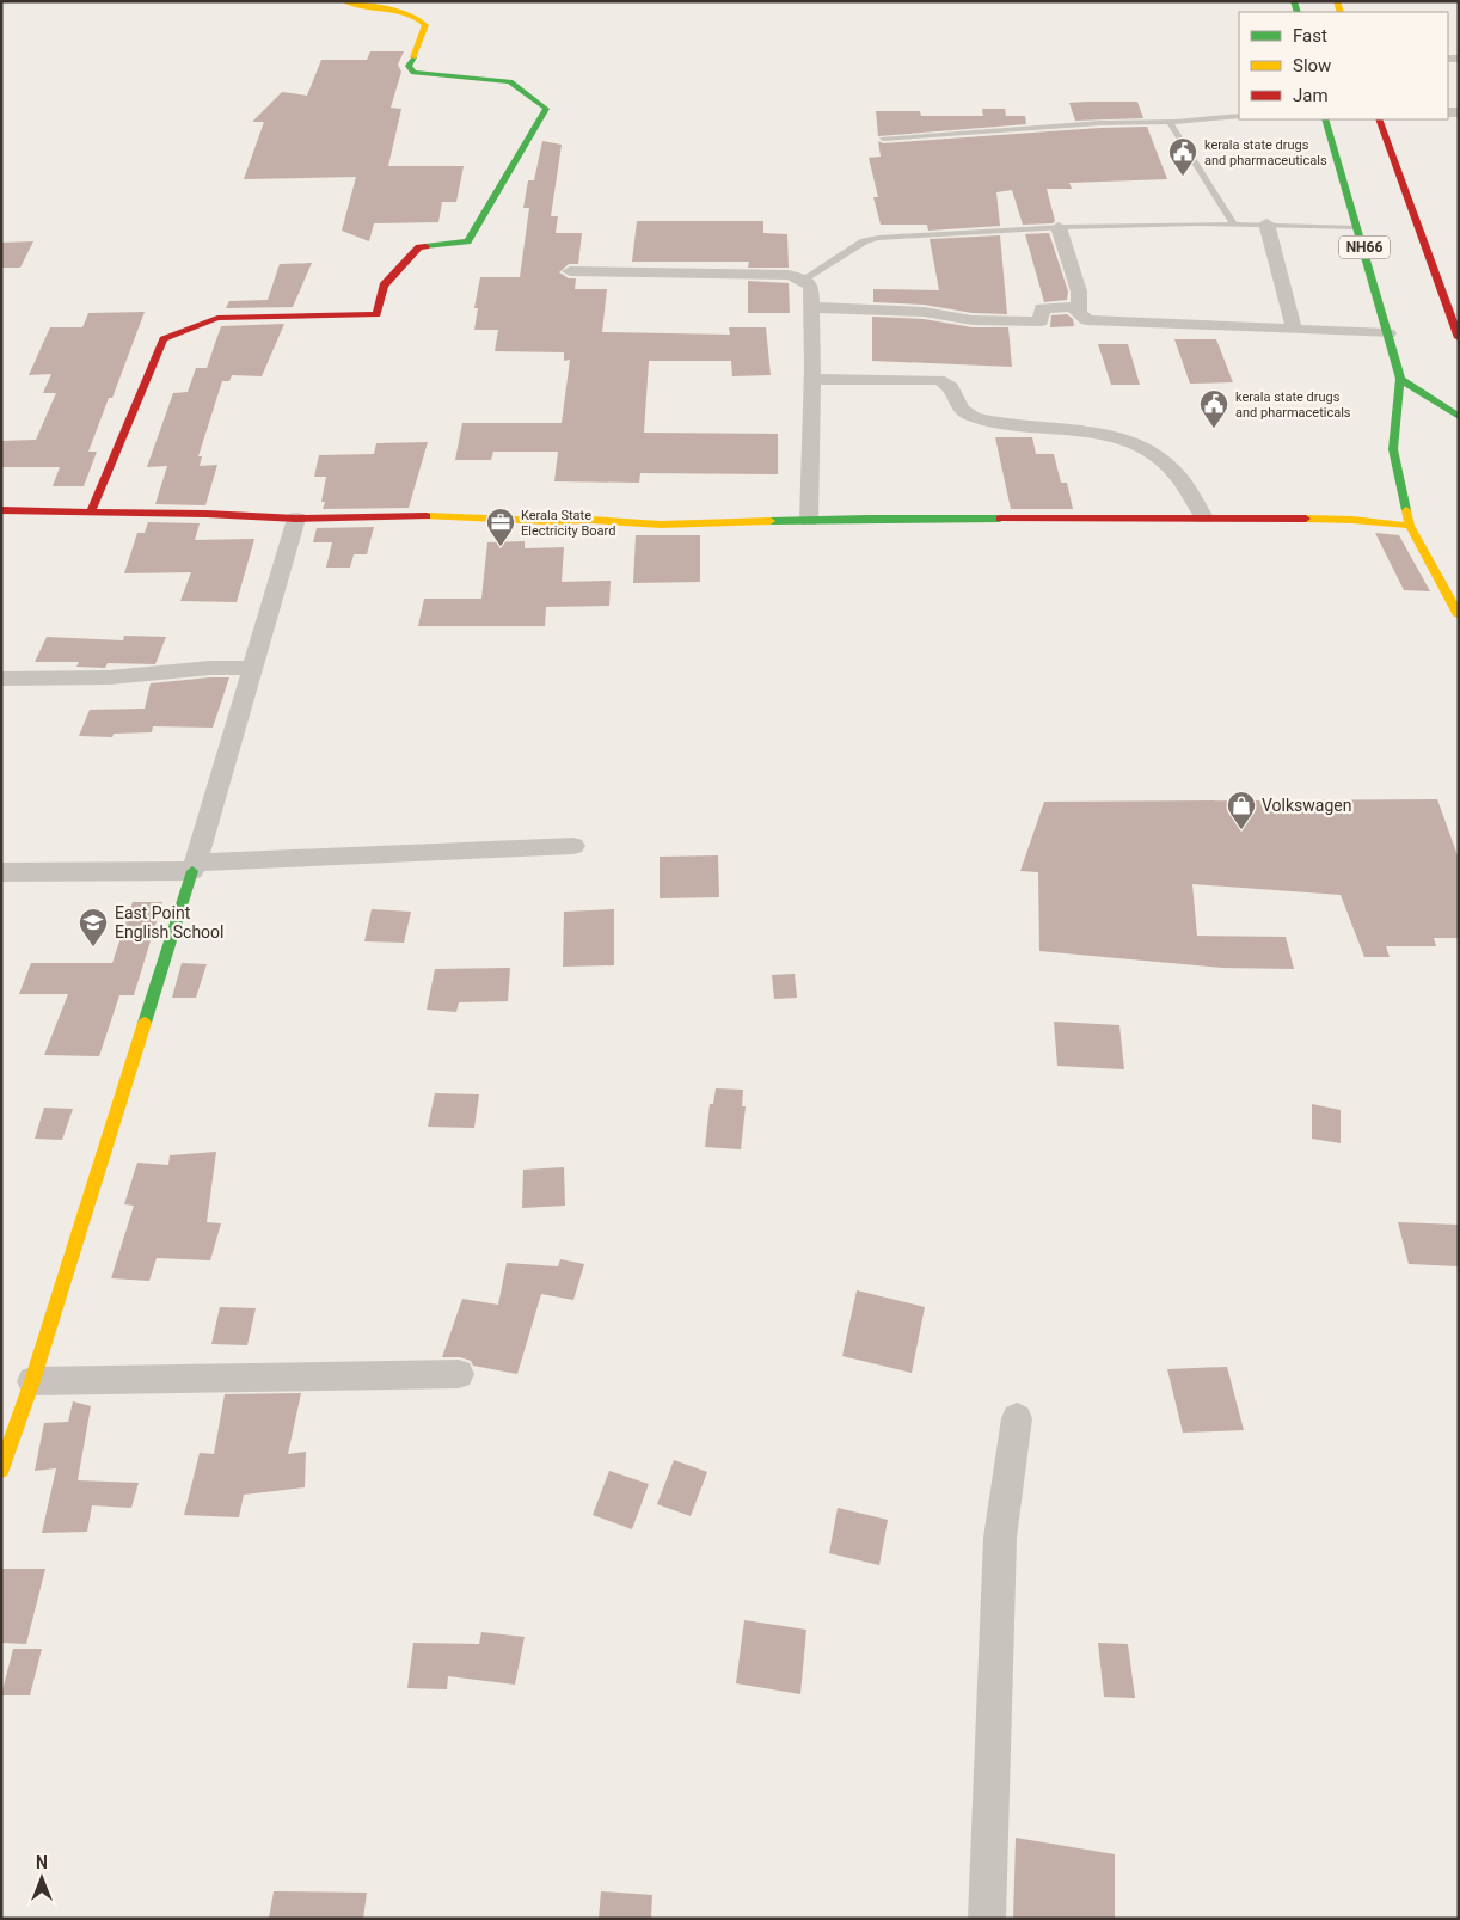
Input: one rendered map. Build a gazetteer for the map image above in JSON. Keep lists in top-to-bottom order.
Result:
{
  "streets": {
    "main road": ["NH66"]
  },
  "places": {
    "public building": ["kerala state drugs and pharmaceuticals", "kerala state drugs and pharmaceticals"],
    "office": ["Kerala State Electricity Board"],
    "shop": ["Volkswagen"],
    "school or university": ["East Point English School"]
  },
  "legend": ["Fast", "Slow", "Jam"],
  "north": "top"
}
